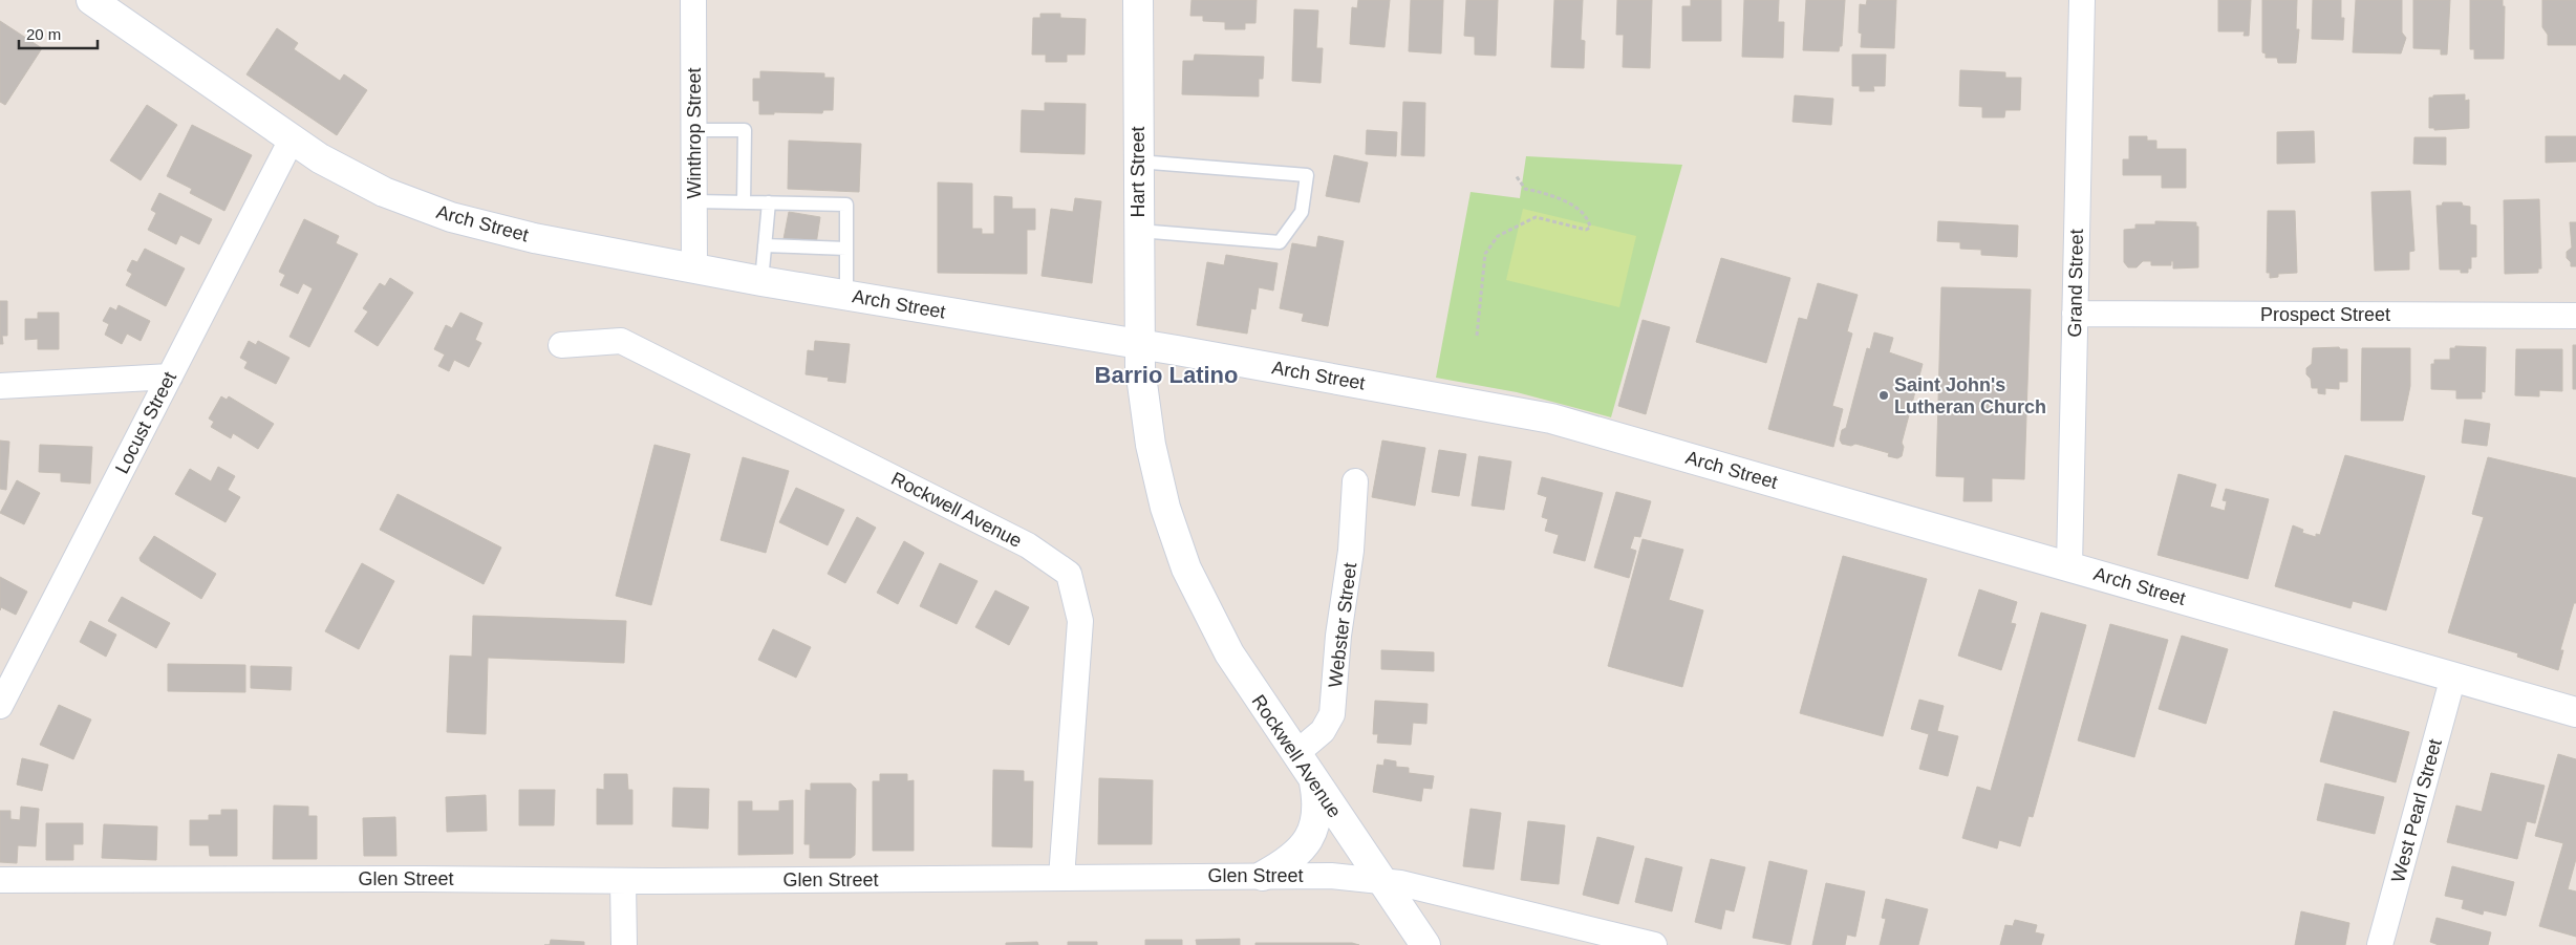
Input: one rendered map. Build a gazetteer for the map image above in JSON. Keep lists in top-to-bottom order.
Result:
{
  "streets": {
    "main road": ["Hart Street", "Arch Street", "Rockwell Avenue"],
    "street": [
      "Winthrop Street",
      "Grand Street",
      "Prospect Street",
      "Locust Street",
      "Webster Street",
      "West Pearl Street",
      "Glen Street"
    ]
  },
  "crossings": [
    ["Winthrop Street", "Arch Street"],
    ["Hart Street", "Arch Street"],
    ["Hart Street", "Rockwell Avenue"],
    ["Arch Street", "Grand Street"],
    ["Arch Street", "Locust Street"],
    ["Arch Street", "Rockwell Avenue"],
    ["Arch Street", "West Pearl Street"],
    ["Grand Street", "Prospect Street"],
    ["Rockwell Avenue", "Webster Street"],
    ["Rockwell Avenue", "Glen Street"]
  ],
  "districts": ["Barrio Latino"],
  "places": ["Saint John's Lutheran Church"],
  "scale_bar": "20 m"
}
